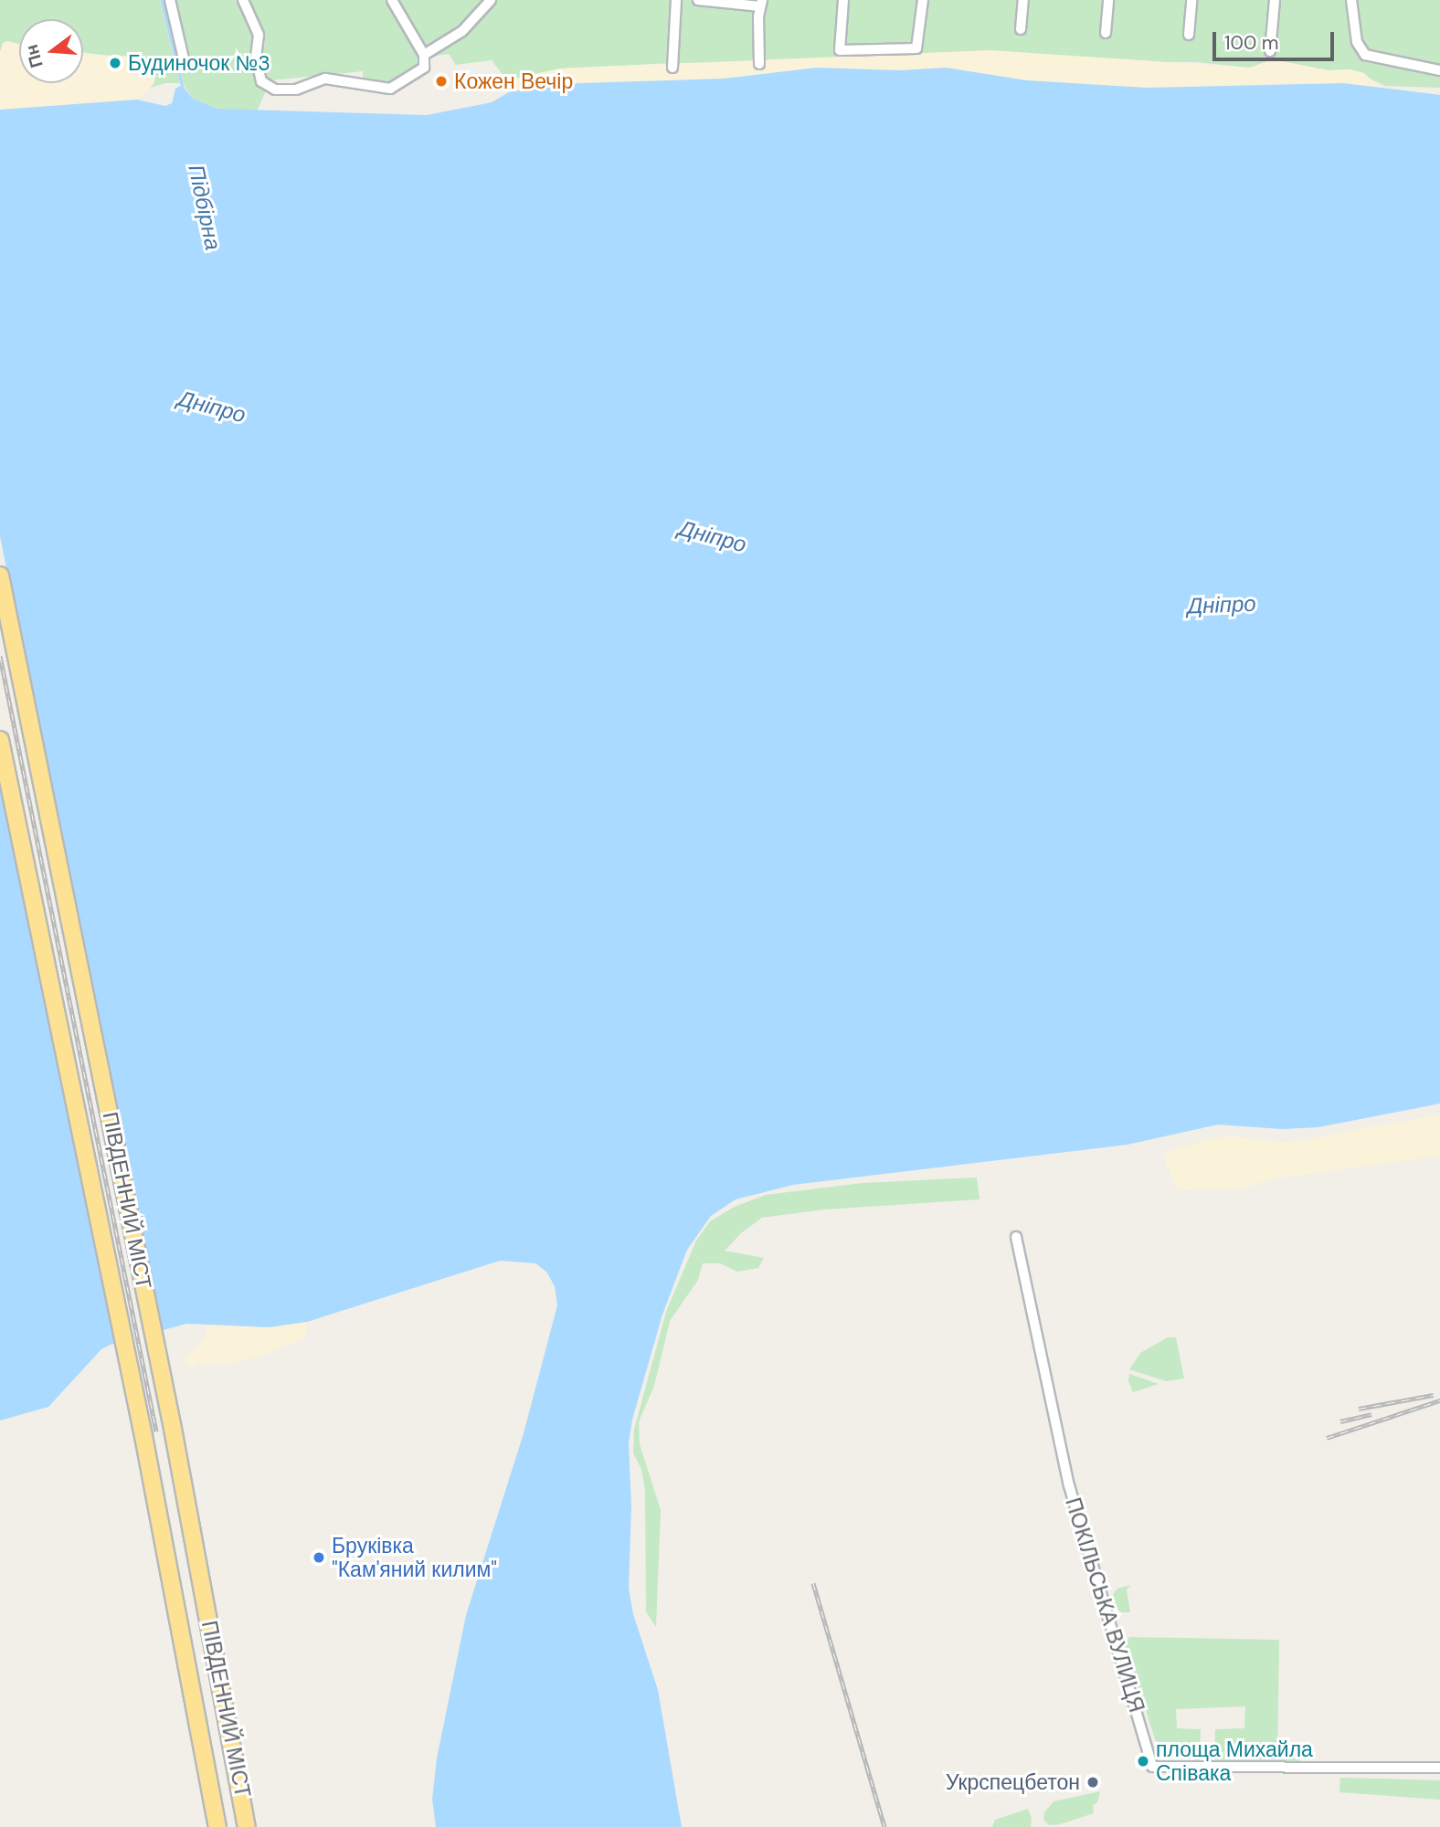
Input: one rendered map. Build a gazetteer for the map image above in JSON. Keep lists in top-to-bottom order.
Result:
{
  "streets": {
    "highway": ["ПІВДЕННИЙ МІСТ"],
    "street": ["ПОКІЛЬСЬКА ВУЛИЦЯ"]
  },
  "water": ["Підбірна", "Дніпро"],
  "places": [
    "Будиночок №3",
    "Кожен Вечір",
    "Бруківка \"Кам'яний килим\"",
    "площа Михайла Співака",
    "Укрспецбетон"
  ],
  "scale_bar": "100 m",
  "north": "left"
}
